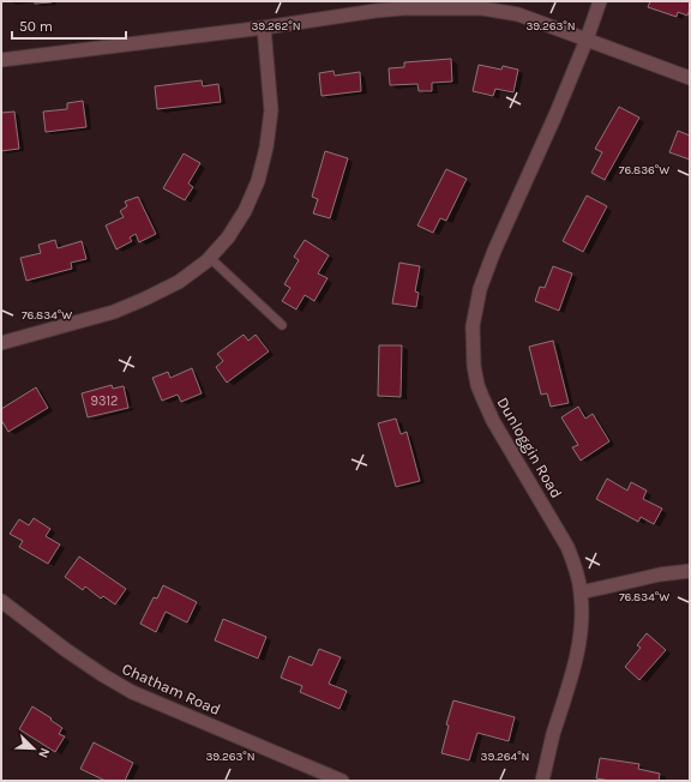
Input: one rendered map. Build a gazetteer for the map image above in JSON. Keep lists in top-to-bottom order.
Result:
{
  "streets": {
    "street": ["Dunloggin Road", "Chatham Road"]
  },
  "house_numbers": ["9312"],
  "scale_bar": "50 m",
  "north": "bottom right",
  "coordinates": [
    "39.262°N",
    "39.263°N",
    "76.836°W",
    "76.834°W",
    "39.264°N"
  ]
}
